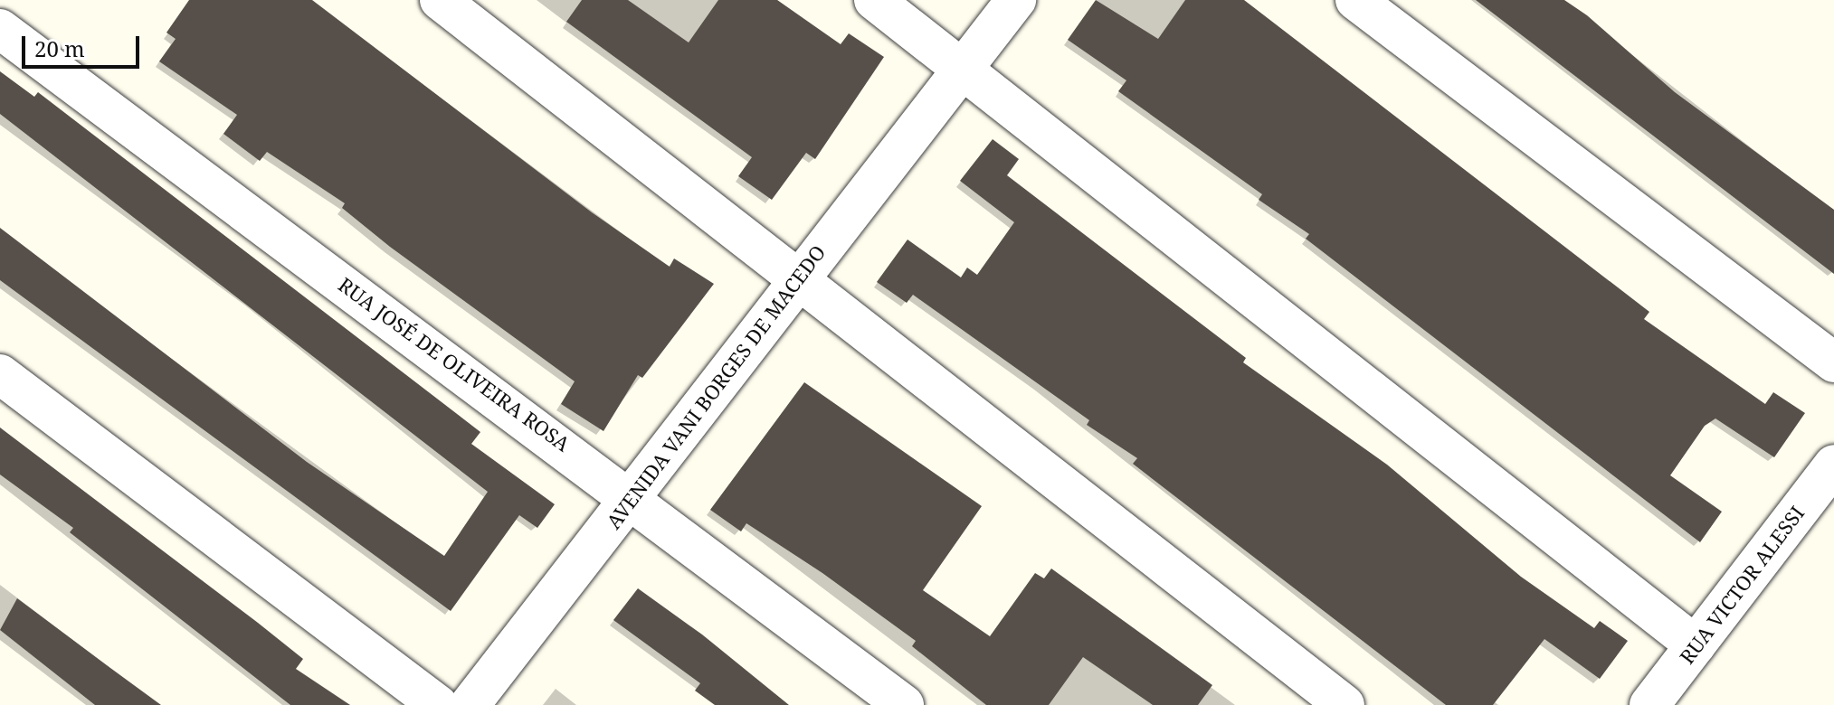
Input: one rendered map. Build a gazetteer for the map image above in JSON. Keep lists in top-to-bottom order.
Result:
{
  "streets": {
    "street": ["RUA JOSÉ DE OLIVEIRA ROSA", "AVENIDA VANI BORGES DE MACEDO", "RUA VICTOR ALESSI"]
  },
  "crossings": [
    ["RUA JOSÉ DE OLIVEIRA ROSA", "AVENIDA VANI BORGES DE MACEDO"]
  ],
  "scale_bar": "20 m"
}
